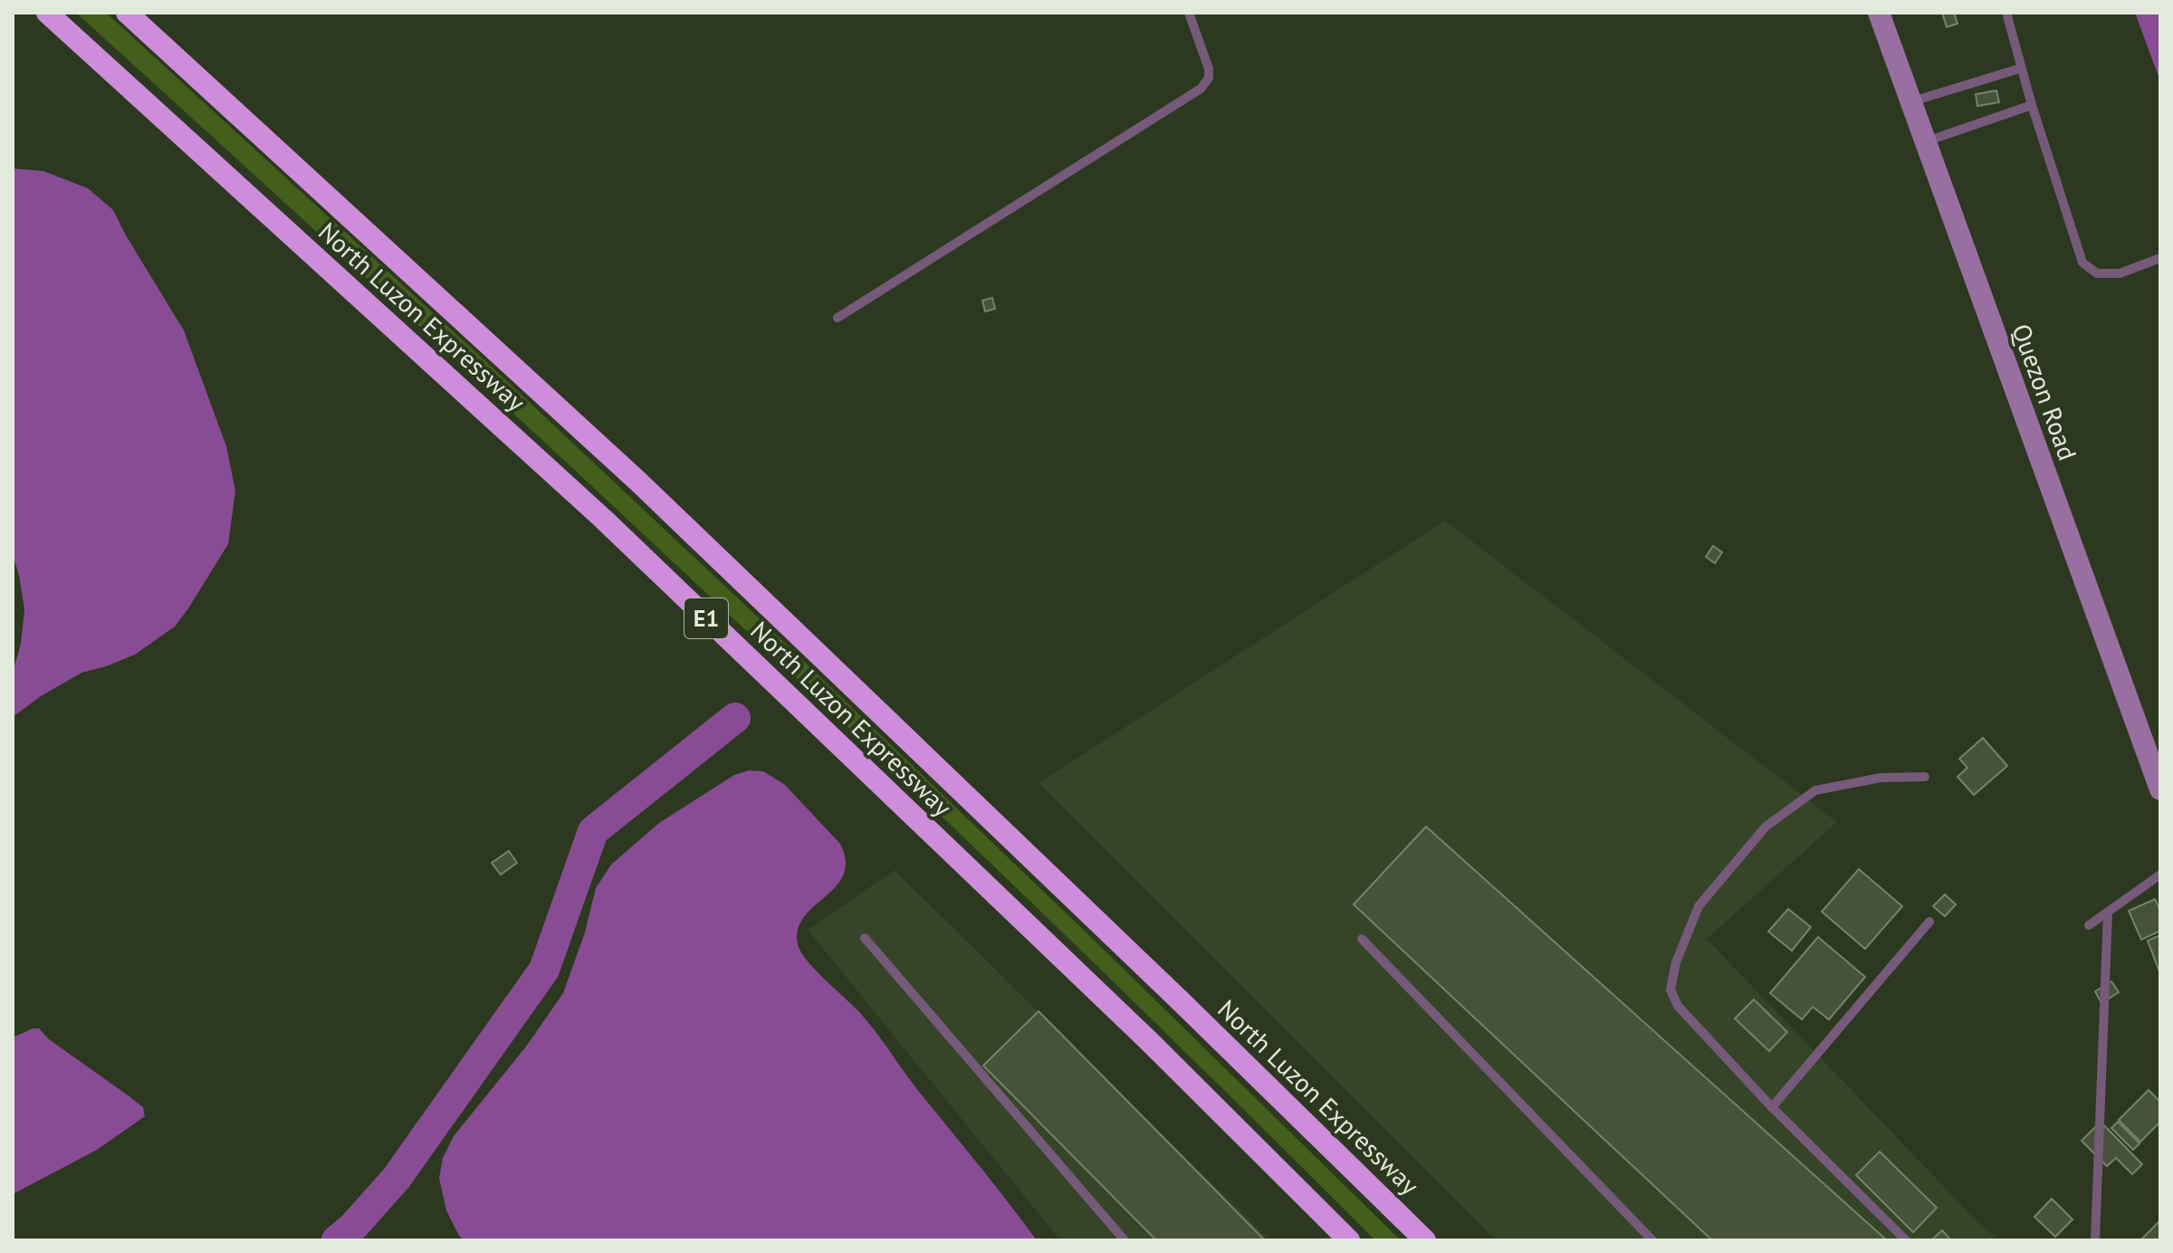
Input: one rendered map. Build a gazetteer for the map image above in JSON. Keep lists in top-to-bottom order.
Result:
{
  "streets": {
    "highway": ["North Luzon Expressway", "E1"],
    "main road": ["Quezon Road"]
  }
}
